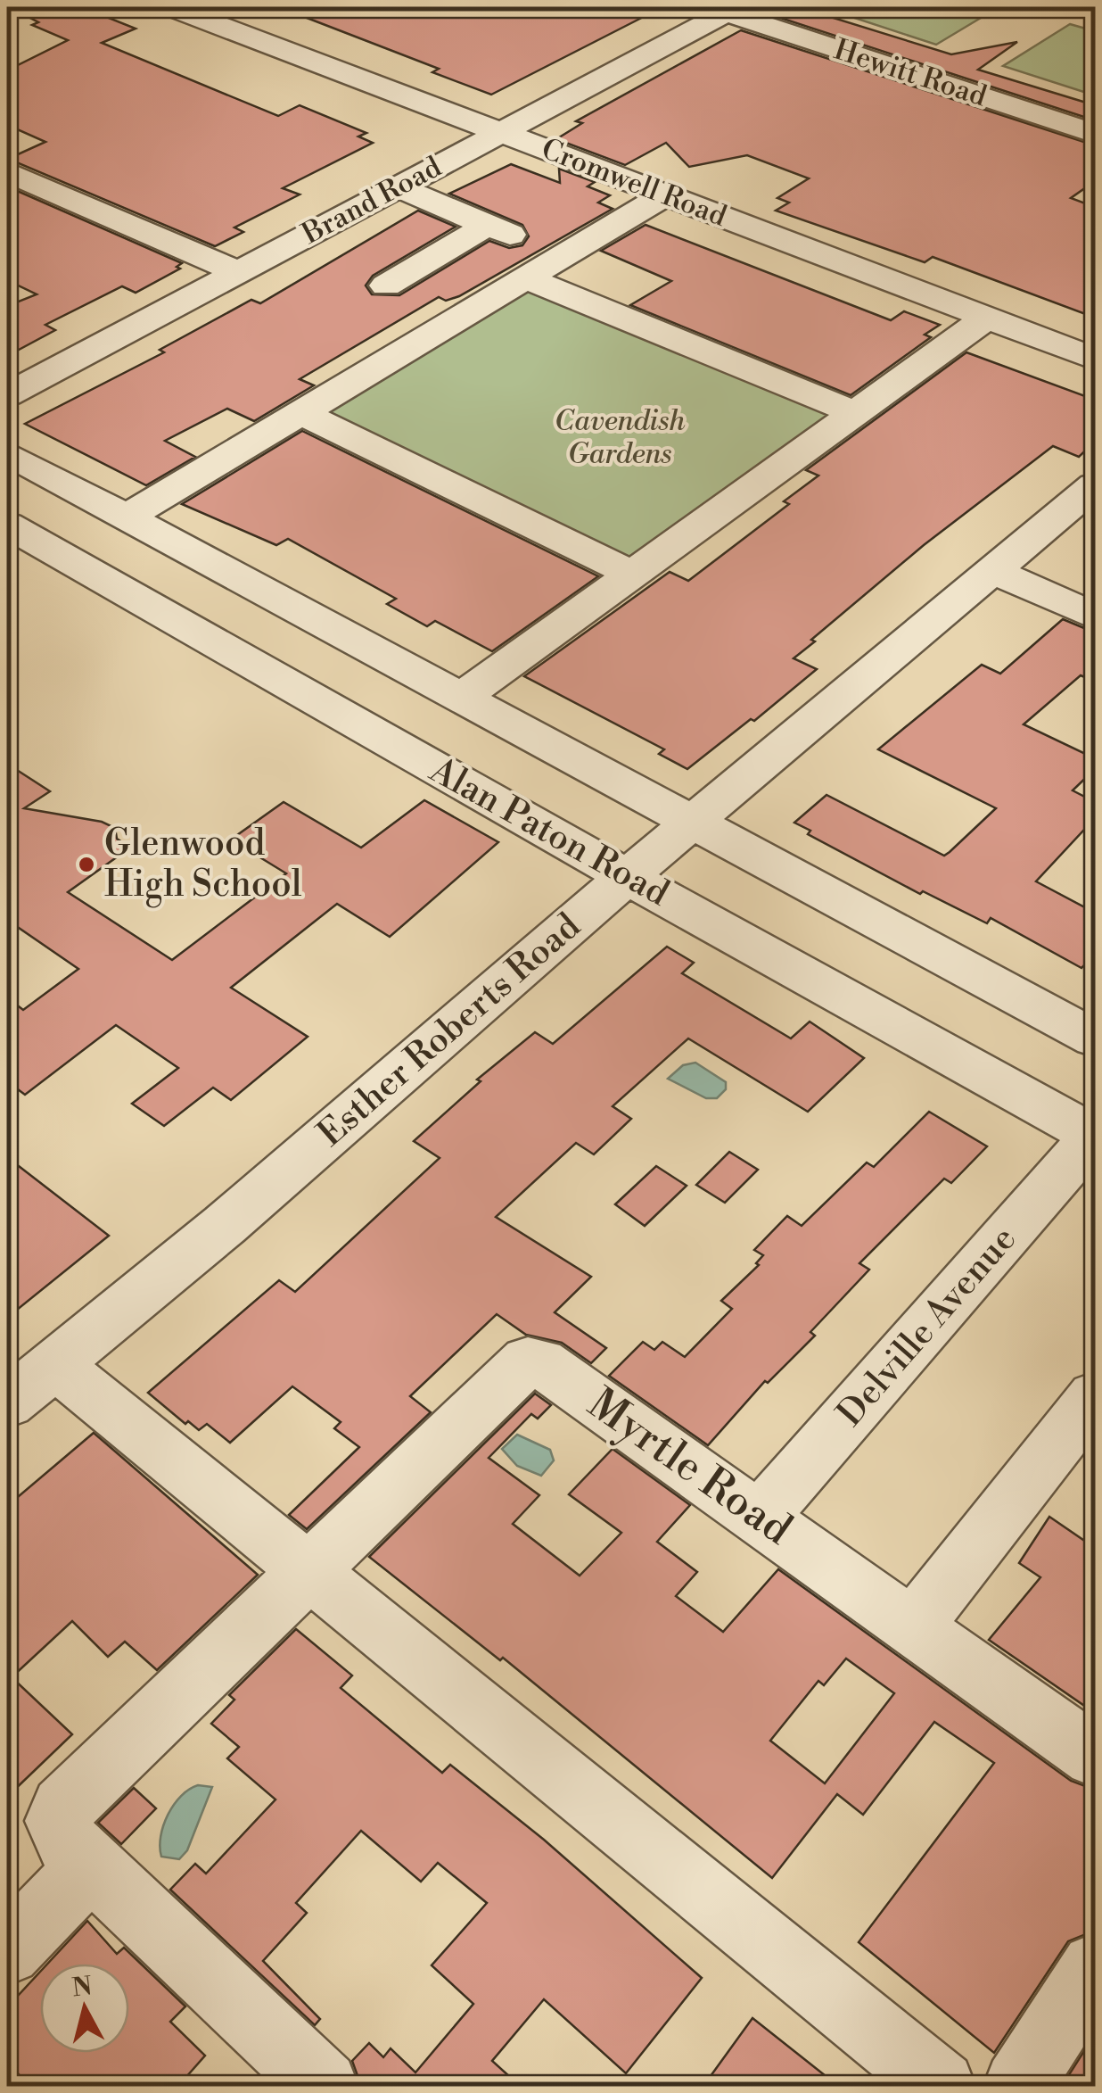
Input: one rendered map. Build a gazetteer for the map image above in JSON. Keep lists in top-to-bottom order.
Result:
{
  "streets": {
    "street": [
      "Hewitt Road",
      "Cromwell Road",
      "Brand Road",
      "Alan Paton Road",
      "Esther Roberts Road",
      "Delville Avenue",
      "Myrtle Road"
    ]
  },
  "crossings": [
    ["Hewitt Road", "Brand Road"],
    ["Cromwell Road", "Brand Road"],
    ["Alan Paton Road", "Esther Roberts Road"],
    ["Alan Paton Road", "Delville Avenue"],
    ["Delville Avenue", "Myrtle Road"]
  ],
  "parks": ["Cavendish Gardens"],
  "places": ["Glenwood High School"],
  "north": "top"
}
